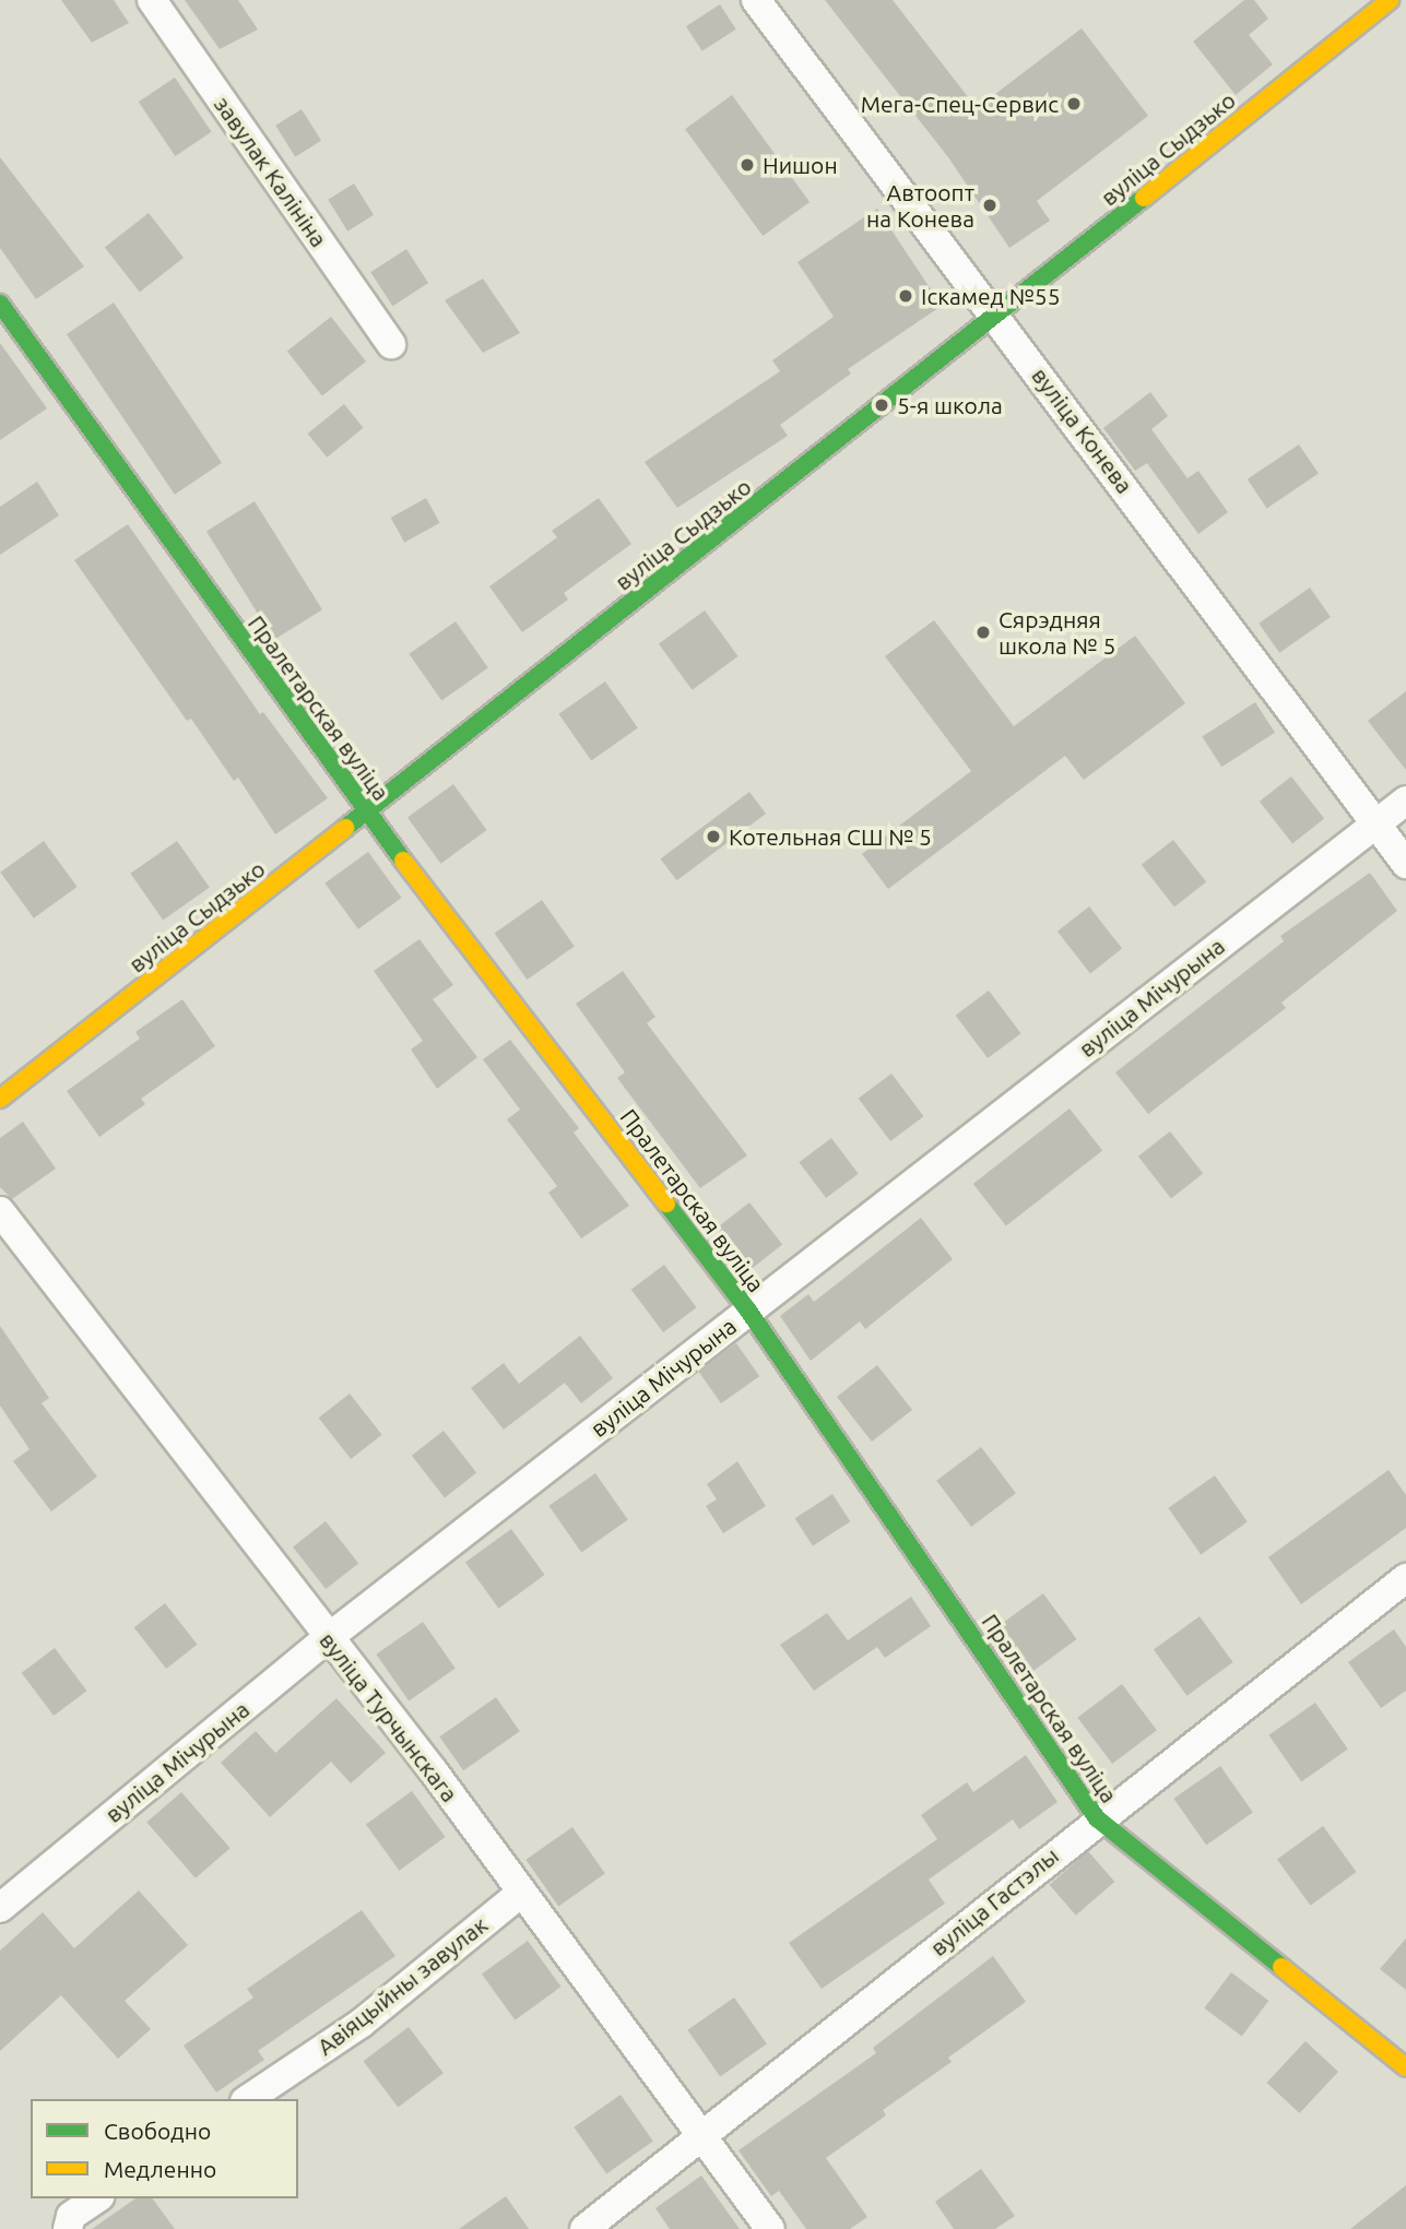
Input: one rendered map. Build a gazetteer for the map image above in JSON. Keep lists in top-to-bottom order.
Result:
{
  "streets": {
    "street": [
      "вуліца Сыдзько",
      "завулак Калініна",
      "вуліца Конева",
      "Пралетарская вуліца",
      "вуліца Мічурына",
      "вуліца Турчынскага",
      "вуліца Гастэлы",
      "Авіяцыйны завулак"
    ]
  },
  "crossings": [
    ["вуліца Сыдзько", "вуліца Конева"],
    ["вуліца Сыдзько", "Пралетарская вуліца"],
    ["вуліца Конева", "вуліца Мічурына"],
    ["Пралетарская вуліца", "вуліца Мічурына"],
    ["Пралетарская вуліца", "вуліца Гастэлы"],
    ["вуліца Мічурына", "вуліца Турчынскага"],
    ["вуліца Турчынскага", "вуліца Гастэлы"],
    ["вуліца Турчынскага", "Авіяцыйны завулак"]
  ],
  "places": [
    "Мега-Спец-Сервис",
    "Нишон",
    "Автоопт на Конева",
    "Іскамед №55",
    "5-я школа",
    "Сярэдняя школа № 5",
    "Котельная СШ № 5"
  ],
  "legend": ["Свободно", "Медленно"]
}
